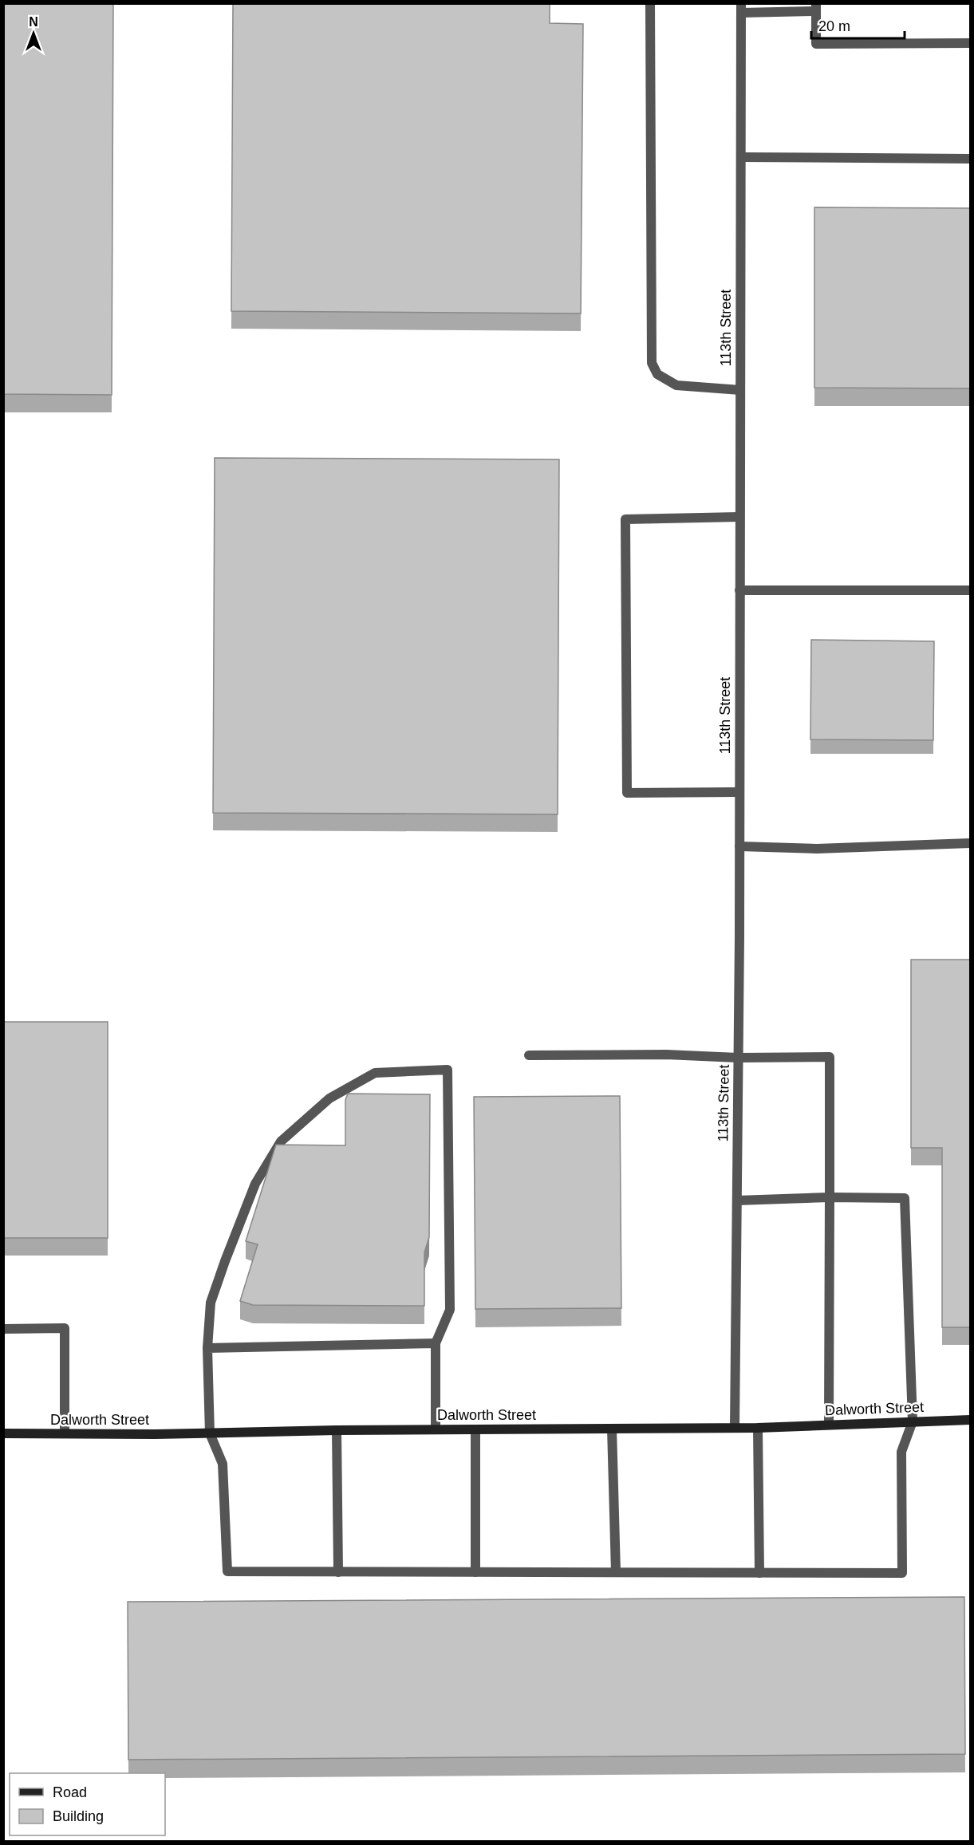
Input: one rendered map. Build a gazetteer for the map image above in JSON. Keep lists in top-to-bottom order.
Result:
{
  "streets": {
    "street": ["113th Street", "Dalworth Street"]
  },
  "crossings": [
    ["113th Street", "Dalworth Street"]
  ],
  "legend": ["Road", "Building"],
  "scale_bar": "20 m",
  "north": "top"
}
